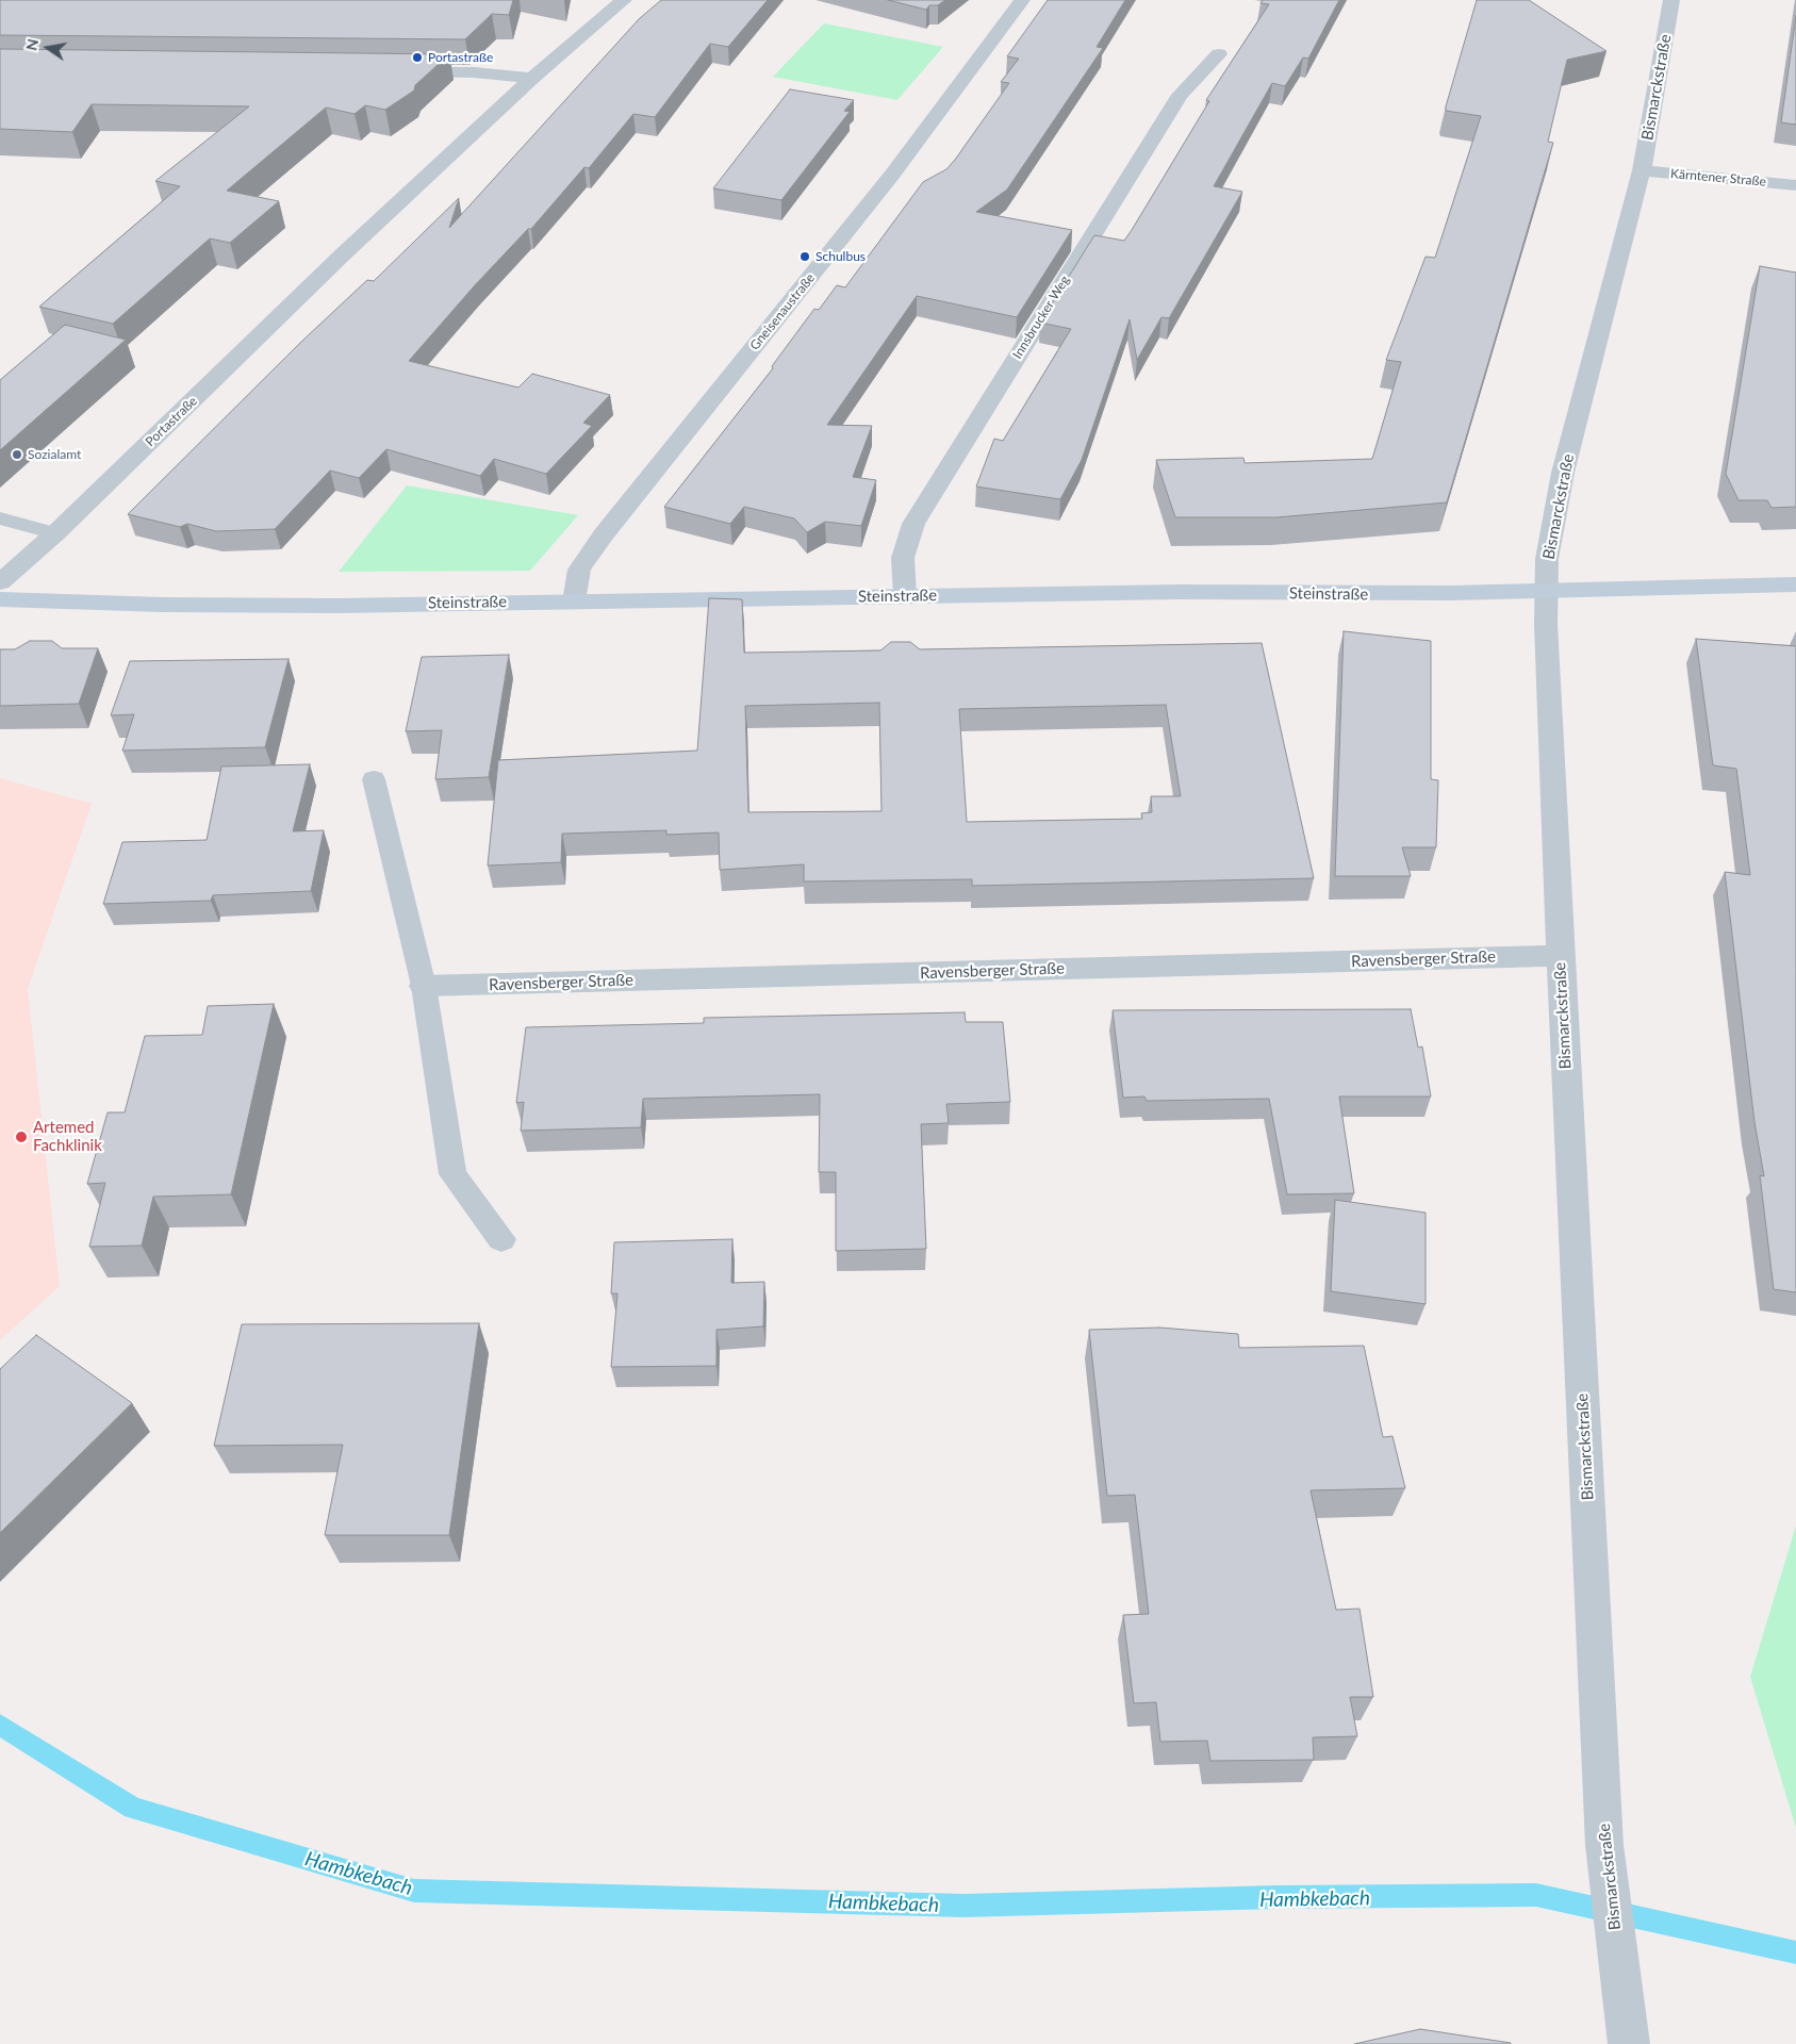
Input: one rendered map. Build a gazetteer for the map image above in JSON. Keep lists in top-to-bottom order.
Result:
{
  "streets": {
    "main road": ["Steinstraße"],
    "street": [
      "Bismarckstraße",
      "Kärntener Straße",
      "Gneisenaustraße",
      "Innsbrucker Weg",
      "Portastraße",
      "Ravensberger Straße"
    ]
  },
  "crossings": [
    ["Bismarckstraße", "Kärntener Straße"],
    ["Bismarckstraße", "Steinstraße"],
    ["Bismarckstraße", "Ravensberger Straße"],
    ["Gneisenaustraße", "Steinstraße"],
    ["Innsbrucker Weg", "Steinstraße"]
  ],
  "water": ["Hambkebach"],
  "places": [
    "Portastraße",
    "Schulbus",
    "Sozialamt",
    "Artemed Fachklinik"
  ],
  "north": "left"
}
